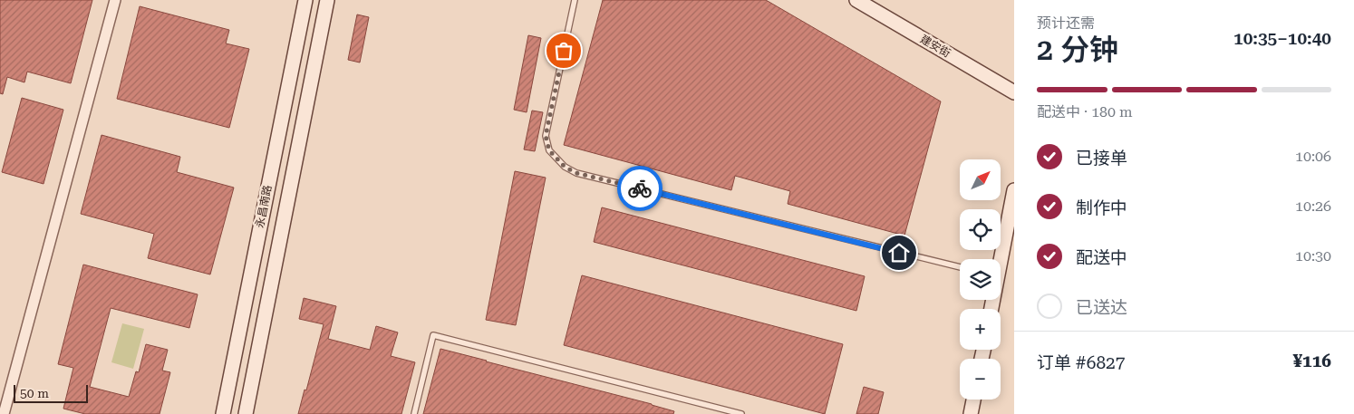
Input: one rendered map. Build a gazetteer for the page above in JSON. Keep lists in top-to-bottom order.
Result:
{
  "streets": {
    "street": ["建安街", "永昌南路"]
  },
  "scale_bar": "50 m",
  "north": "top right",
  "page": {
    "heading": ["2 分钟", "预计还需", "10:35–10:40"],
    "panel": ["订单 #6827", "¥116"],
    "bar": "配送中 · 180 m",
    "list": [
      ["已接单", "10:06"],
      ["制作中", "10:26"],
      ["配送中", "10:30"],
      "已送达"
    ],
    "map_buttons": ["+", "−"],
    "scale": "50 m"
  }
}
